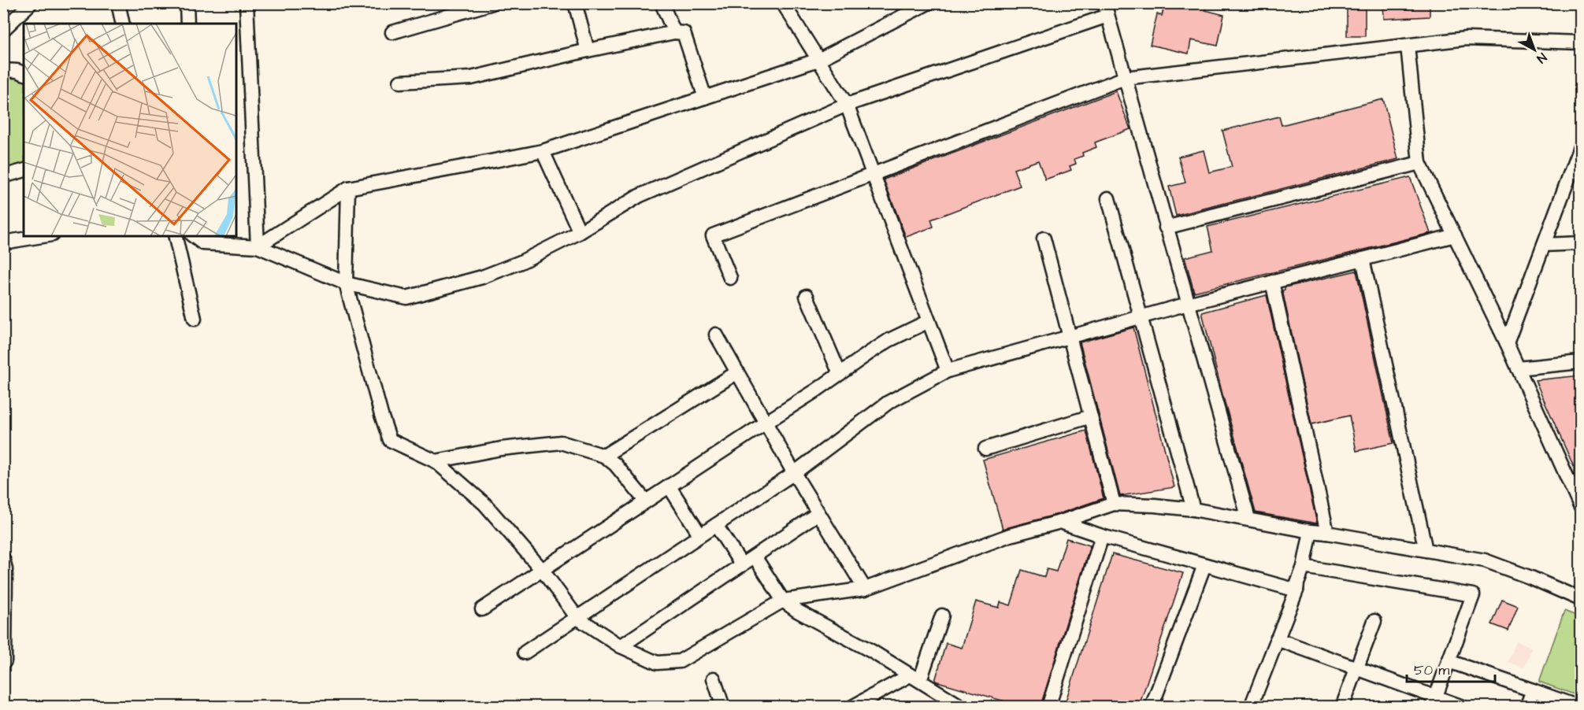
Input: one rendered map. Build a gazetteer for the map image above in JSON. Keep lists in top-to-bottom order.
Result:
{
  "scale_bar": "50 m",
  "north": "bottom right"
}
